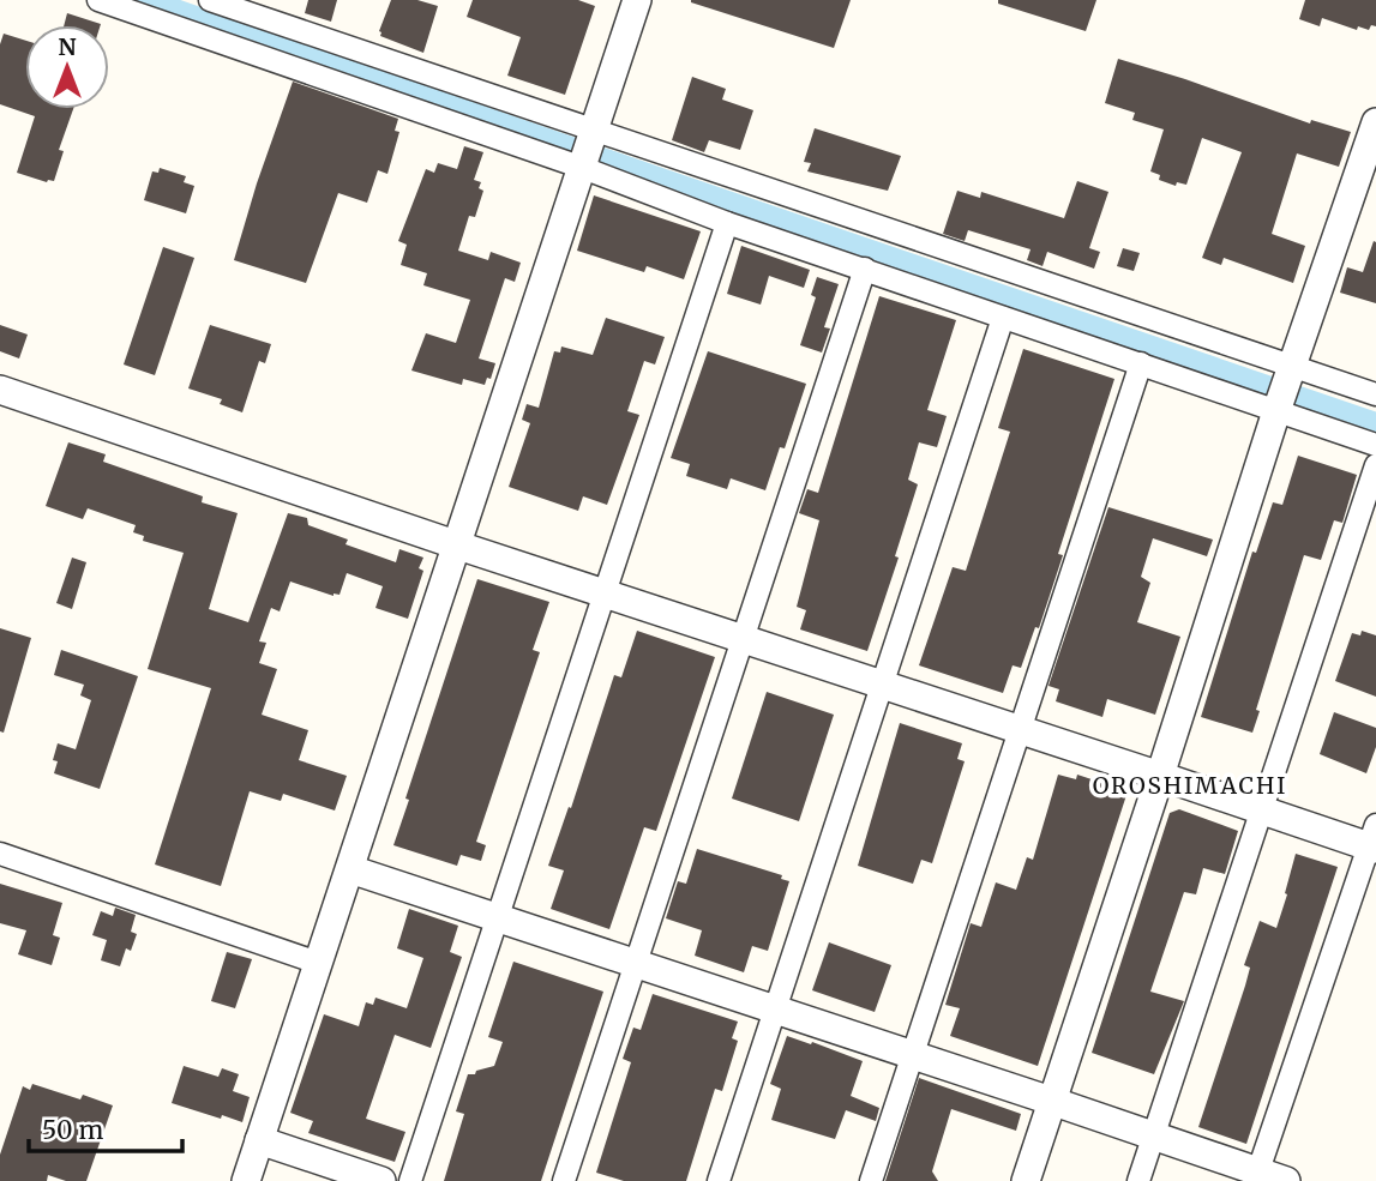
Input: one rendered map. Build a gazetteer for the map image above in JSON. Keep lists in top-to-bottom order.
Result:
{
  "districts": ["OROSHIMACHI"],
  "scale_bar": "50 m",
  "north": "top"
}
